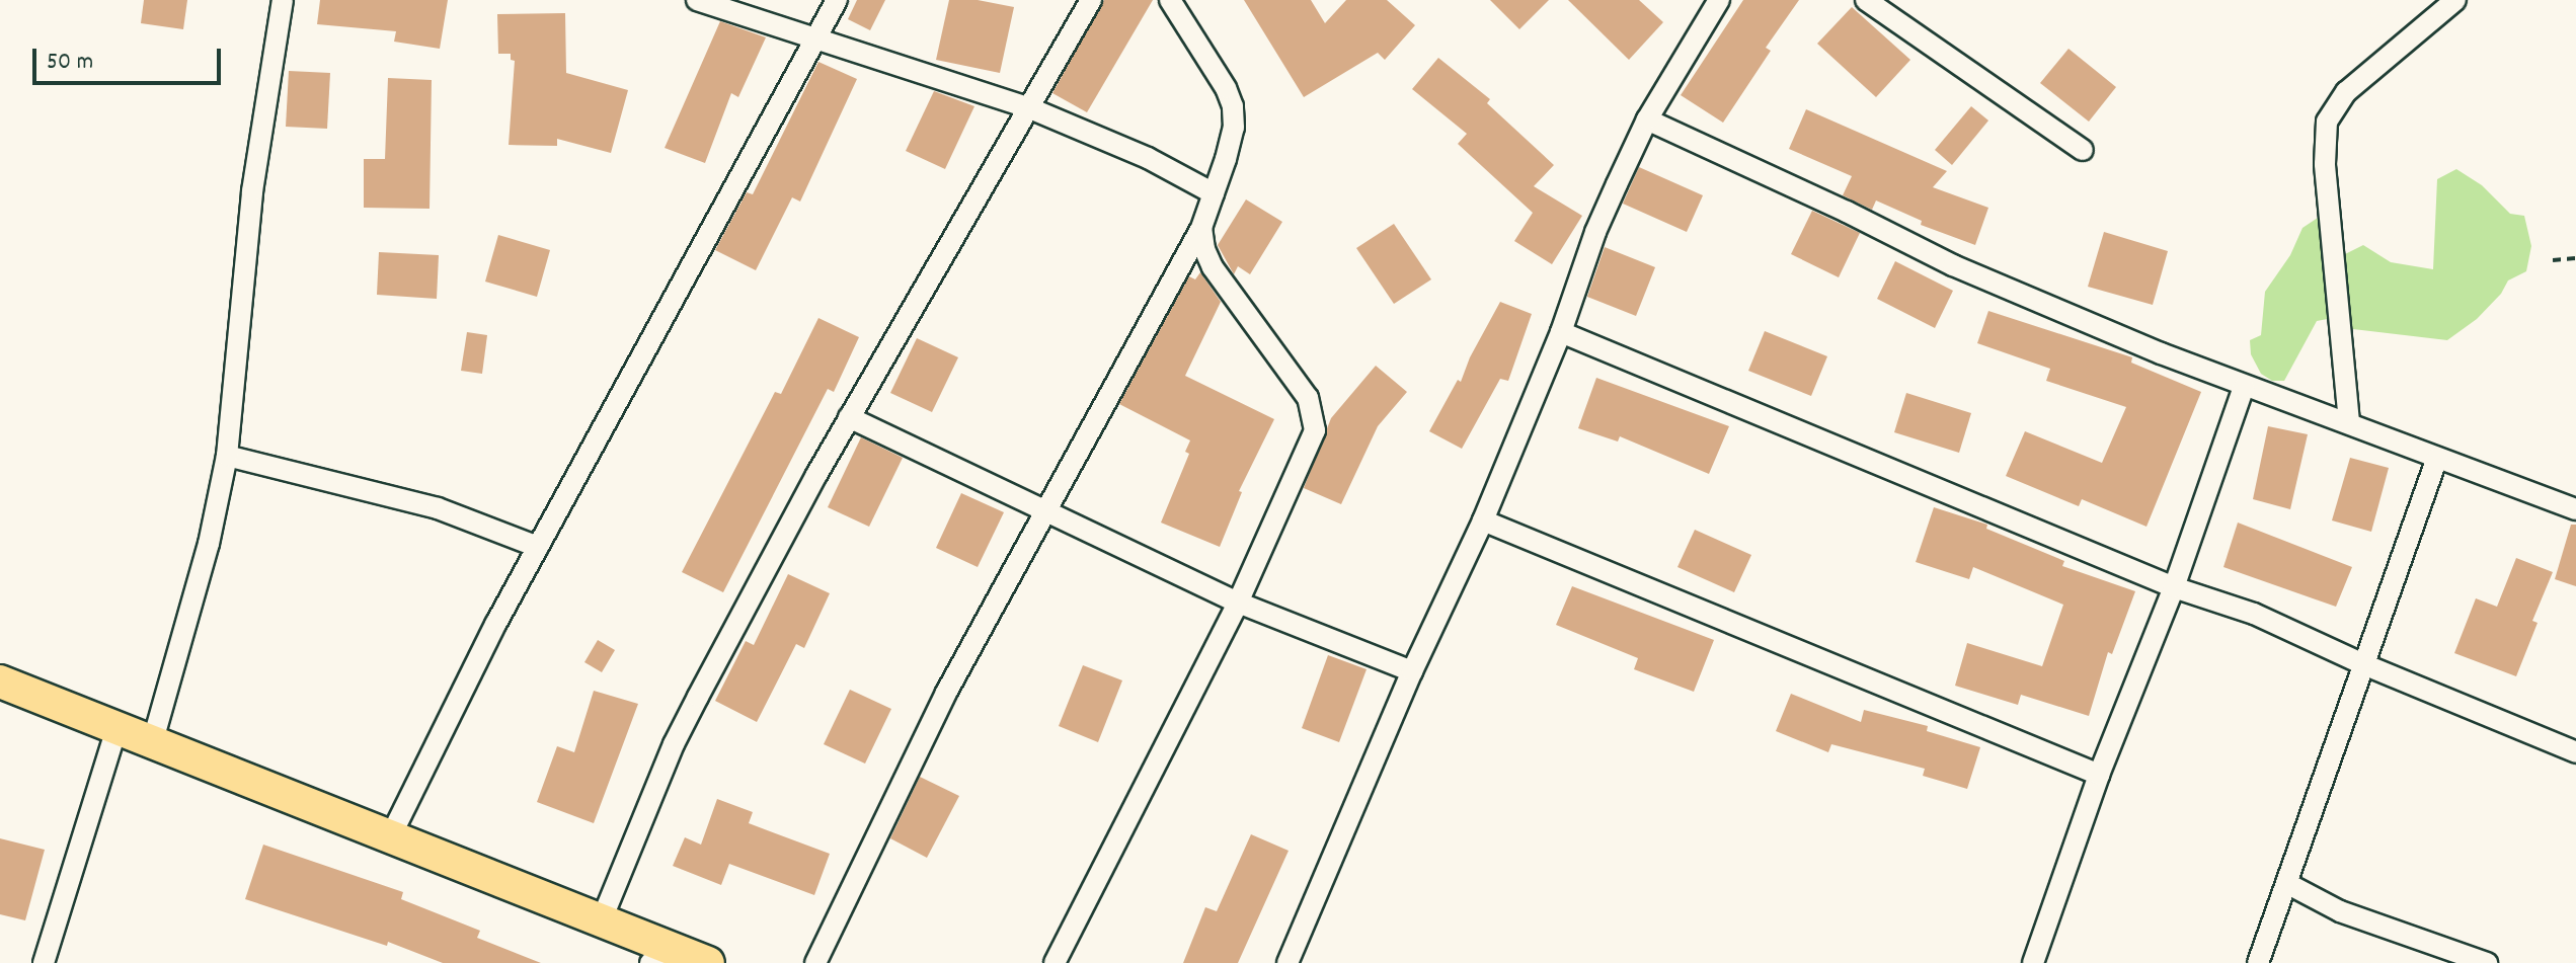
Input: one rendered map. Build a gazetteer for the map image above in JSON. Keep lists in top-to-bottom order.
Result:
{
  "scale_bar": "50 m"
}
